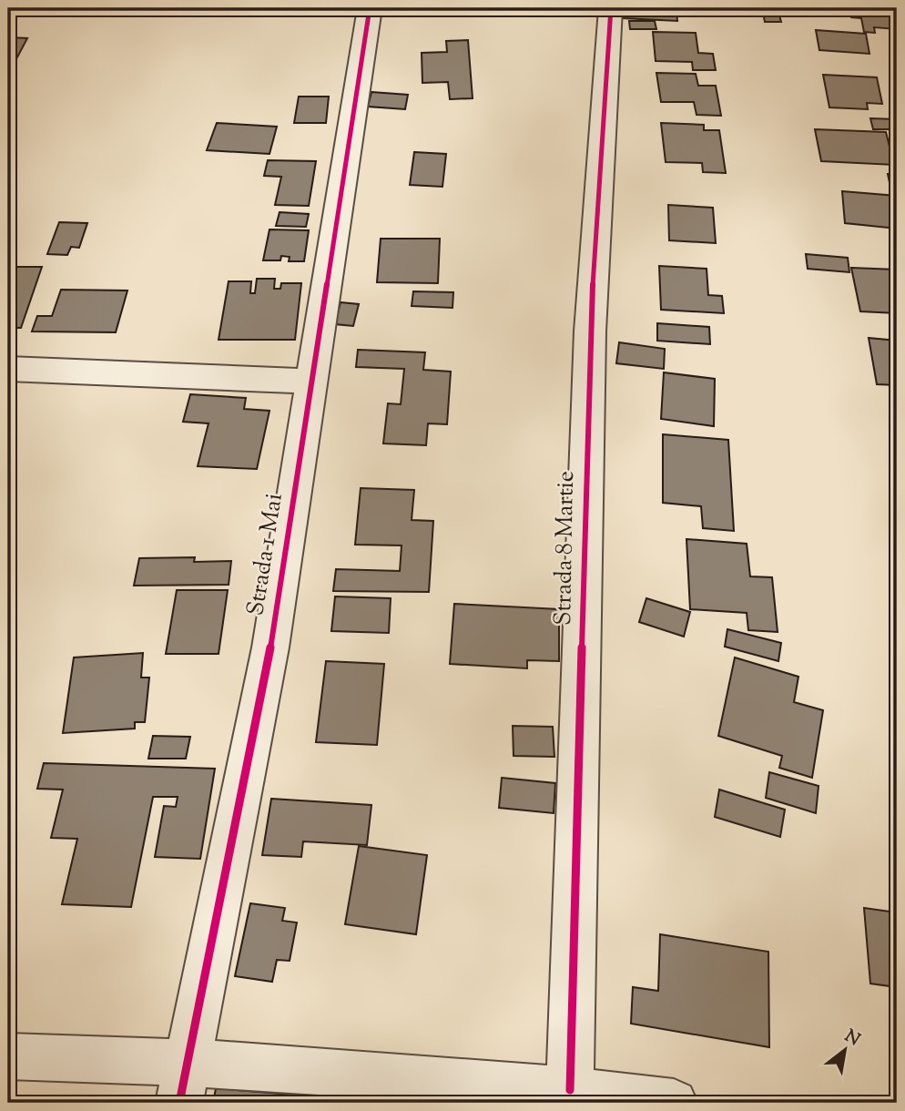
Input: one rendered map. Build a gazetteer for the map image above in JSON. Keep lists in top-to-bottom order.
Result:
{
  "streets": {
    "street": ["Strada 8 Martie", "Strada 1 Mai"]
  },
  "north": "top right"
}
